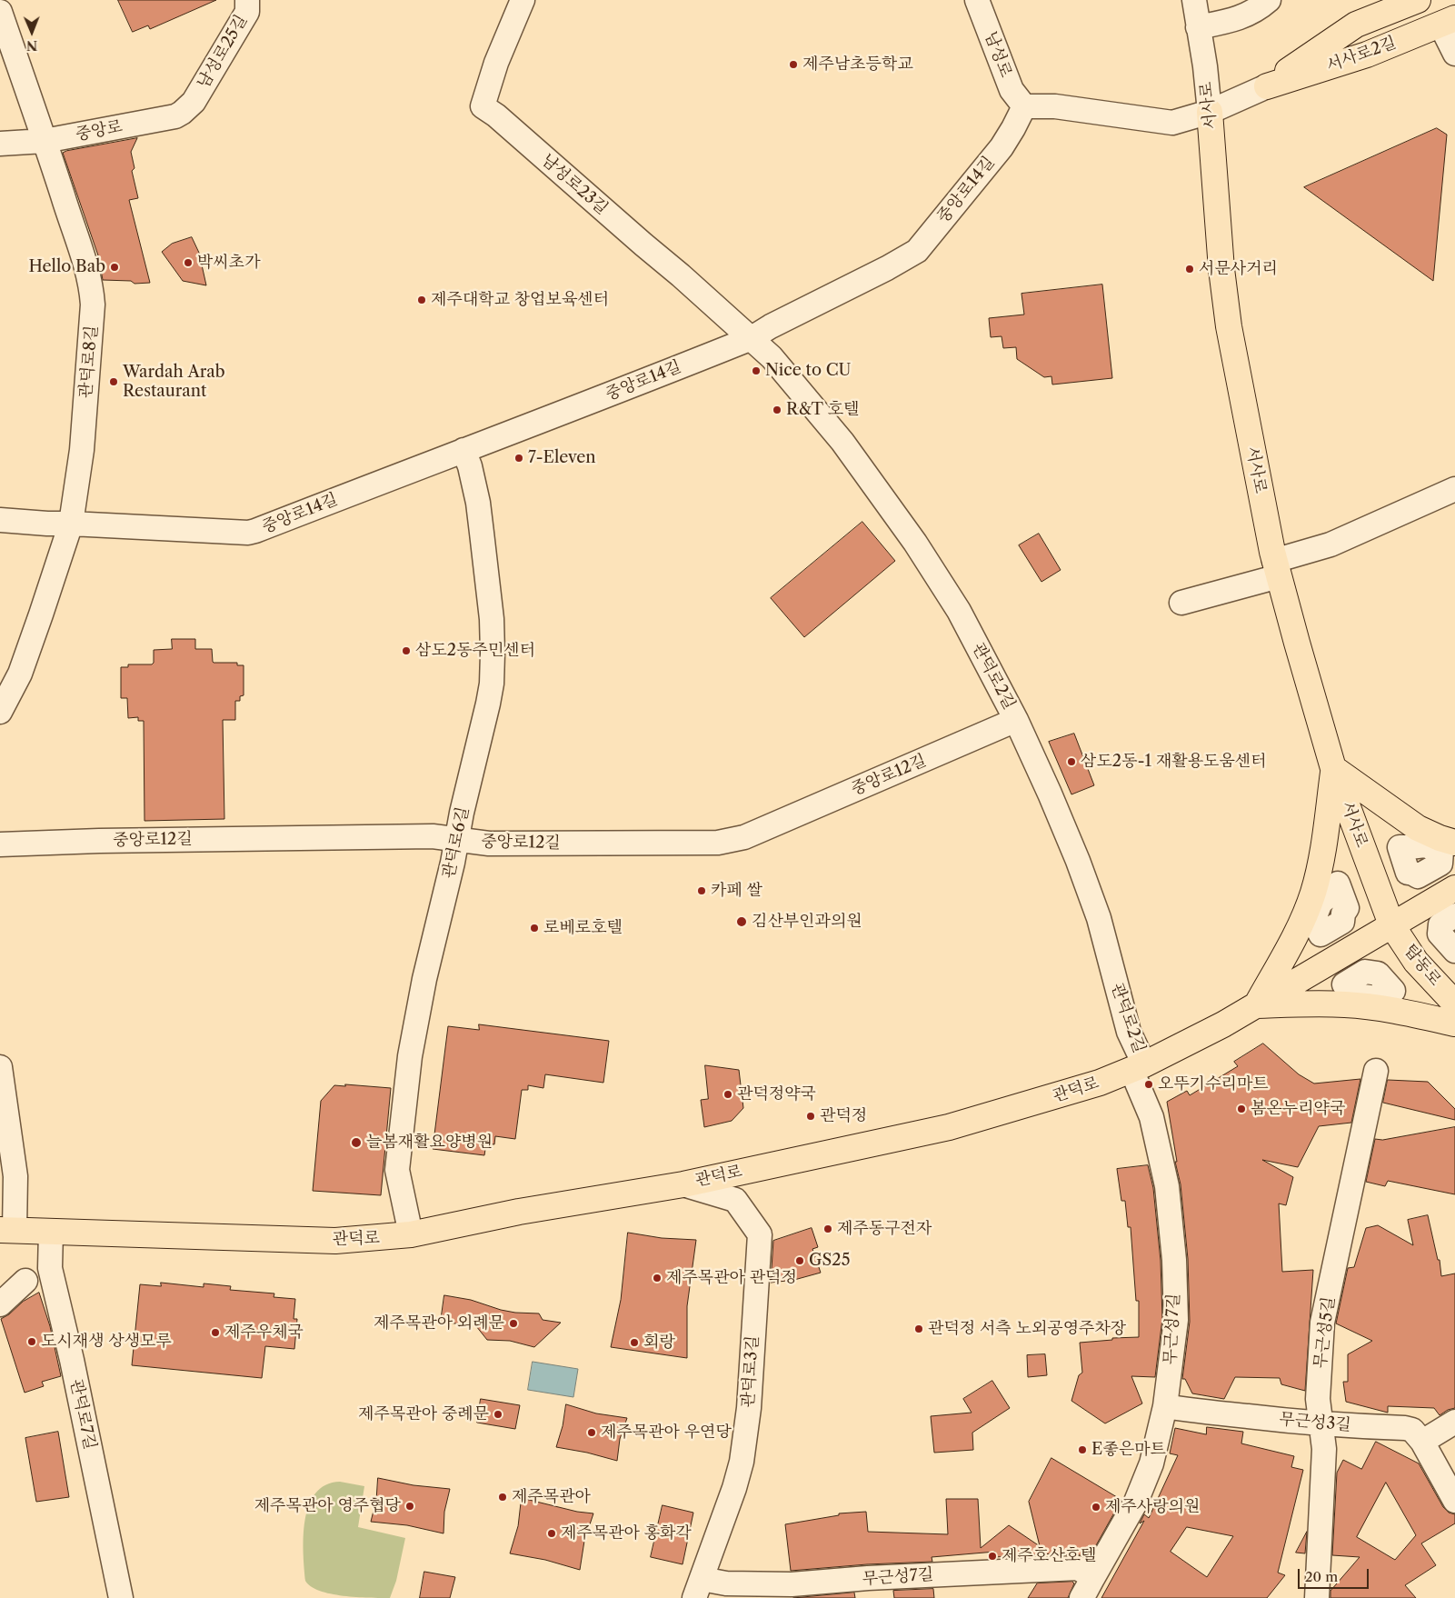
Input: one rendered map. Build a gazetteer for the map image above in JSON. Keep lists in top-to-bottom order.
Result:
{
  "streets": {
    "main road": [
      "서사로2길",
      "서사로",
      "탑동로",
      "관덕로"
    ],
    "street": [
      "남성로25길",
      "남성로",
      "중앙로",
      "남성로23길",
      "중앙로14길",
      "관덕로8길",
      "관덕로2길",
      "중앙로12길",
      "관덕로6길",
      "무근성7길",
      "무근성5길",
      "관덕로3길",
      "관덕로7길",
      "무근성3길"
    ]
  },
  "crossings": [
    ["남성로25길", "중앙로"],
    ["남성로", "중앙로14길"],
    ["서사로2길", "서사로"],
    ["서사로", "탑동로"],
    ["서사로", "관덕로"],
    ["중앙로", "관덕로8길"],
    ["남성로23길", "중앙로14길"],
    ["남성로23길", "관덕로2길"],
    ["중앙로14길", "관덕로8길"],
    ["중앙로14길", "관덕로2길"],
    ["중앙로14길", "관덕로6길"],
    ["관덕로2길", "중앙로12길"],
    ["관덕로2길", "관덕로"],
    ["관덕로2길", "무근성7길"],
    ["중앙로12길", "관덕로6길"],
    ["관덕로6길", "관덕로"],
    ["탑동로", "관덕로"],
    ["관덕로", "무근성7길"],
    ["관덕로", "관덕로3길"],
    ["관덕로", "관덕로7길"],
    ["무근성7길", "관덕로3길"],
    ["무근성7길", "무근성3길"],
    ["무근성5길", "무근성3길"]
  ],
  "places": [
    "제주남초등학교",
    "박씨초가",
    "Hello Bab",
    "서문사거리",
    "제주대학교 창업보육센터",
    "Nice to CU",
    "Wardah Arab Restaurant",
    "R&T 호텔",
    "7-Eleven",
    "삼도2동주민센터",
    "삼도2동-1 재활용도움센터",
    "카페 쌀",
    "김산부인과의원",
    "로베로호텔",
    "오뚜기수리마트",
    "관덕정약국",
    "봄온누리약국",
    "관덕정",
    "늘봄재활요양병원",
    "제주동구전자",
    "GS25",
    "제주목관아 관덕정",
    "제주목관아 외례문",
    "관덕정 서측 노외공영주차장",
    "제주우체국",
    "도시재생 상생모루",
    "회랑",
    "제주목관아 중례문",
    "제주목관아 우연당",
    "E좋은마트",
    "제주목관아",
    "제주목관아 영주협당",
    "제주사랑의원",
    "제주목관아 홍화각",
    "제주호산호텔"
  ],
  "scale_bar": "20 m",
  "north": "bottom"
}
